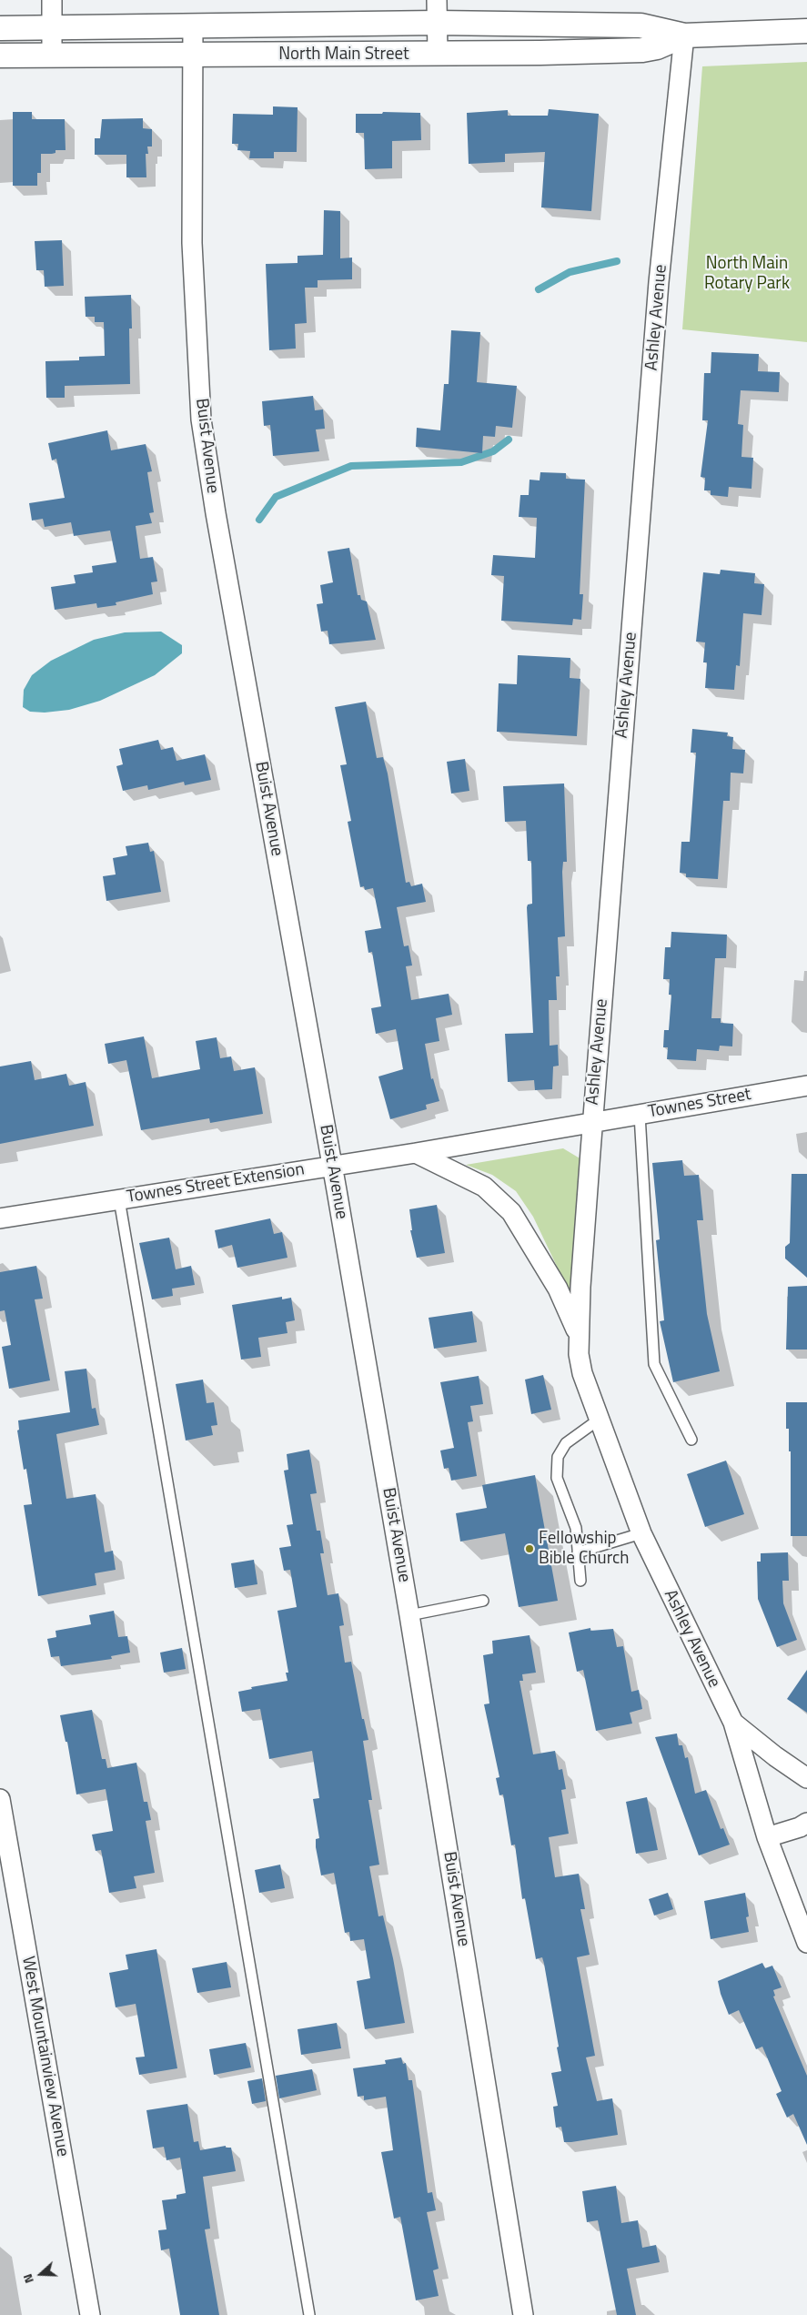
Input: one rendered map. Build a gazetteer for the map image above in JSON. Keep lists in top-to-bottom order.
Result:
{
  "streets": {
    "street": [
      "North Main Street",
      "Ashley Avenue",
      "Buist Avenue",
      "Townes Street",
      "Townes Street Extension",
      "West Mountainview Avenue"
    ]
  },
  "crossings": [
    ["North Main Street", "Ashley Avenue"],
    ["North Main Street", "Buist Avenue"],
    ["Ashley Avenue", "Townes Street"],
    ["Ashley Avenue", "Townes Street Extension"],
    ["Buist Avenue", "Townes Street Extension"],
    ["Townes Street", "Townes Street Extension"]
  ],
  "parks": ["North Main Rotary Park"],
  "places": ["Fellowship Bible Church"],
  "north": "left"
}
